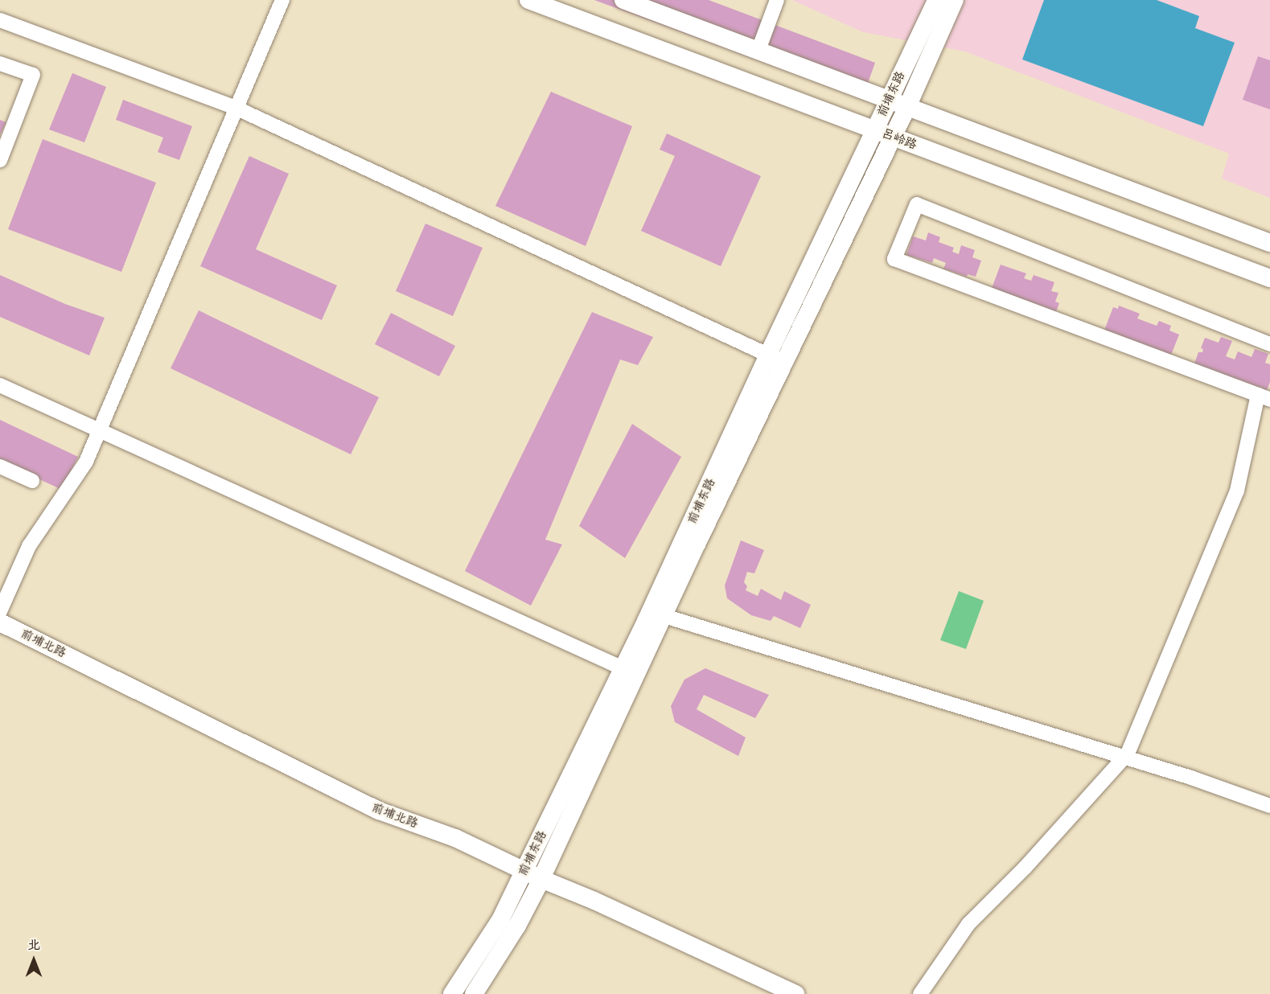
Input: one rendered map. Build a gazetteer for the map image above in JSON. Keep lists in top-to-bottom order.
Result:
{
  "streets": {
    "main road": ["前埔东路", "吕岭路", "前埔北路"]
  },
  "crossings": [
    ["前埔东路", "吕岭路"],
    ["前埔东路", "前埔北路"]
  ],
  "north": "top"
}
